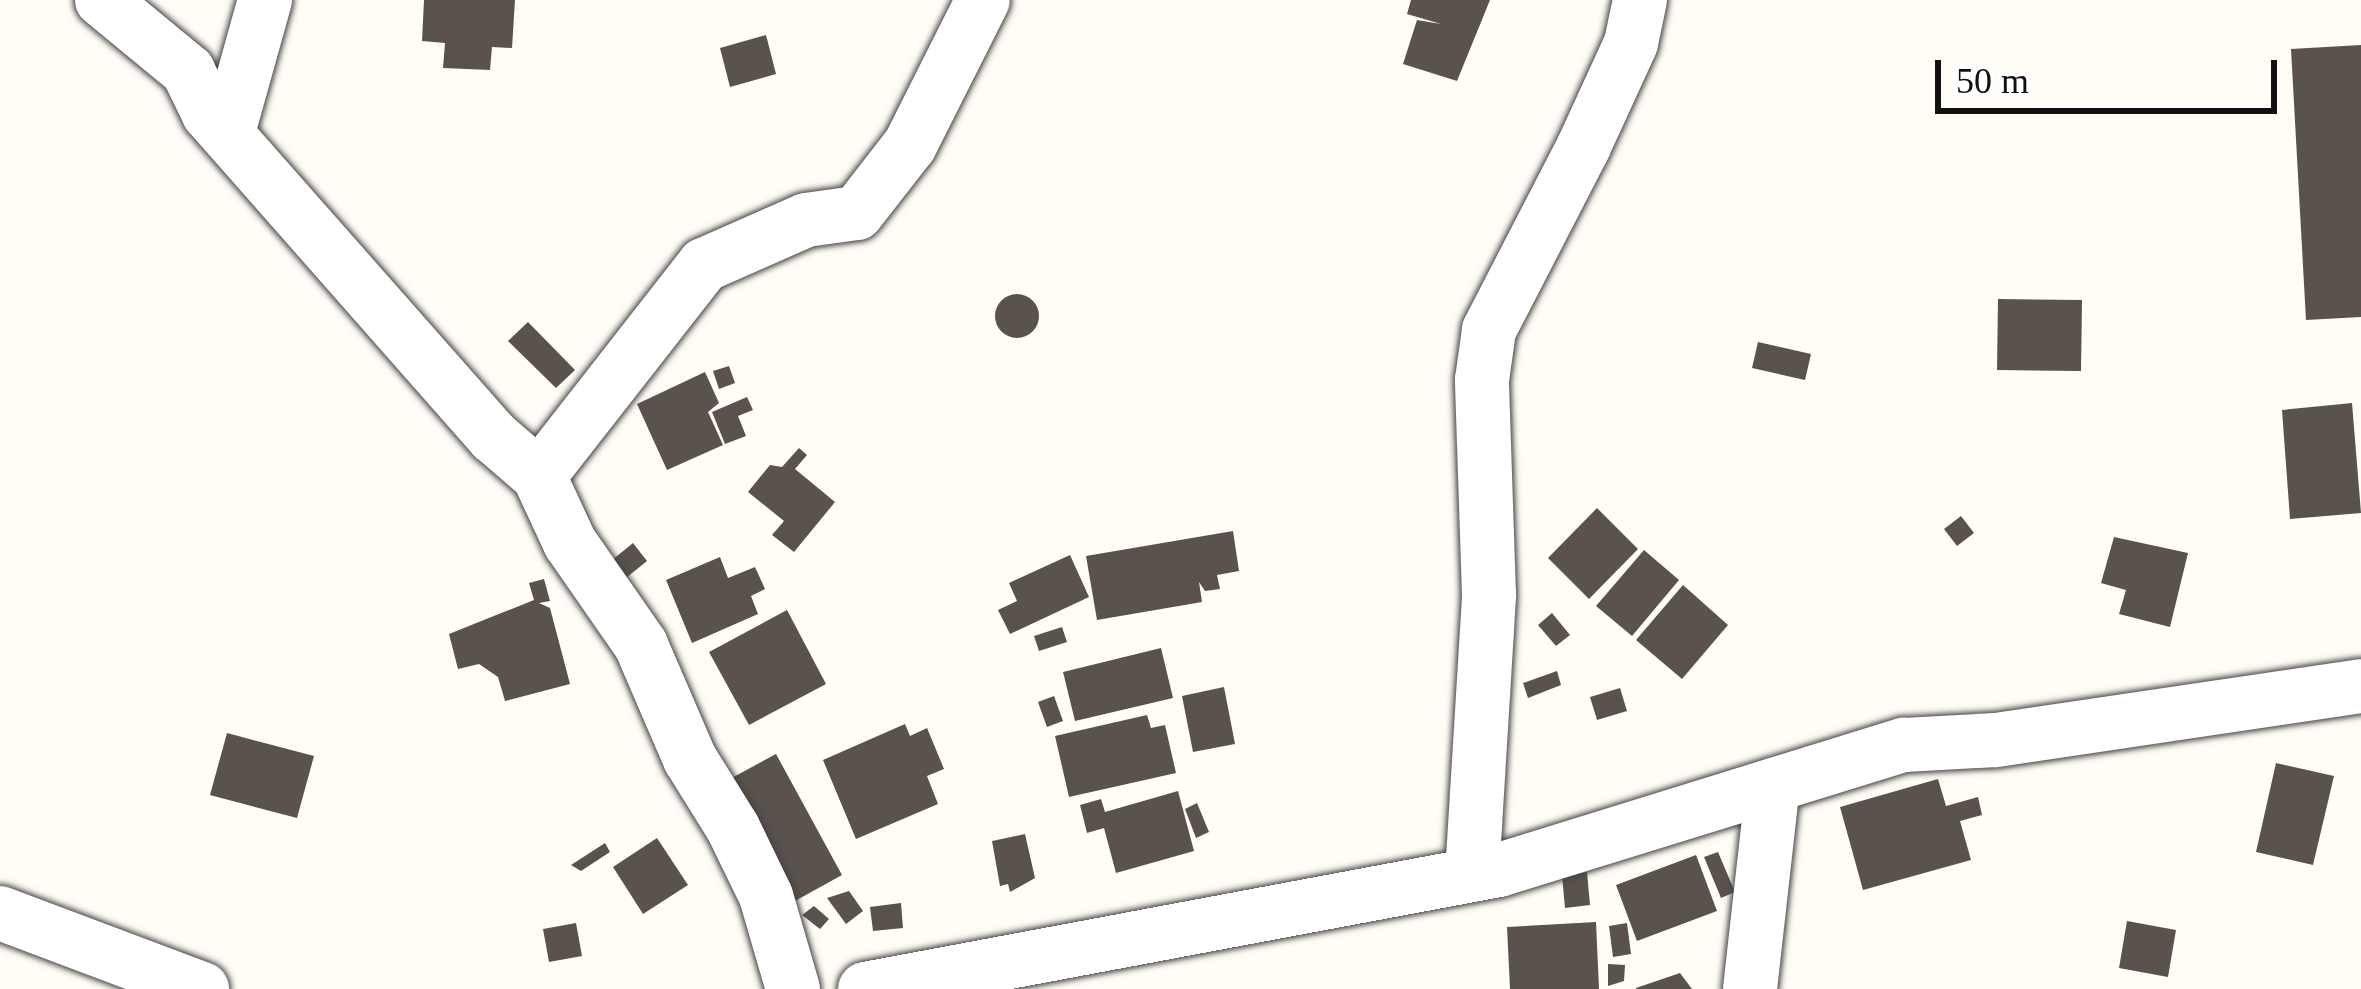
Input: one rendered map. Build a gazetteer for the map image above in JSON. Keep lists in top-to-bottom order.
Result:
{
  "scale_bar": "50 m"
}
